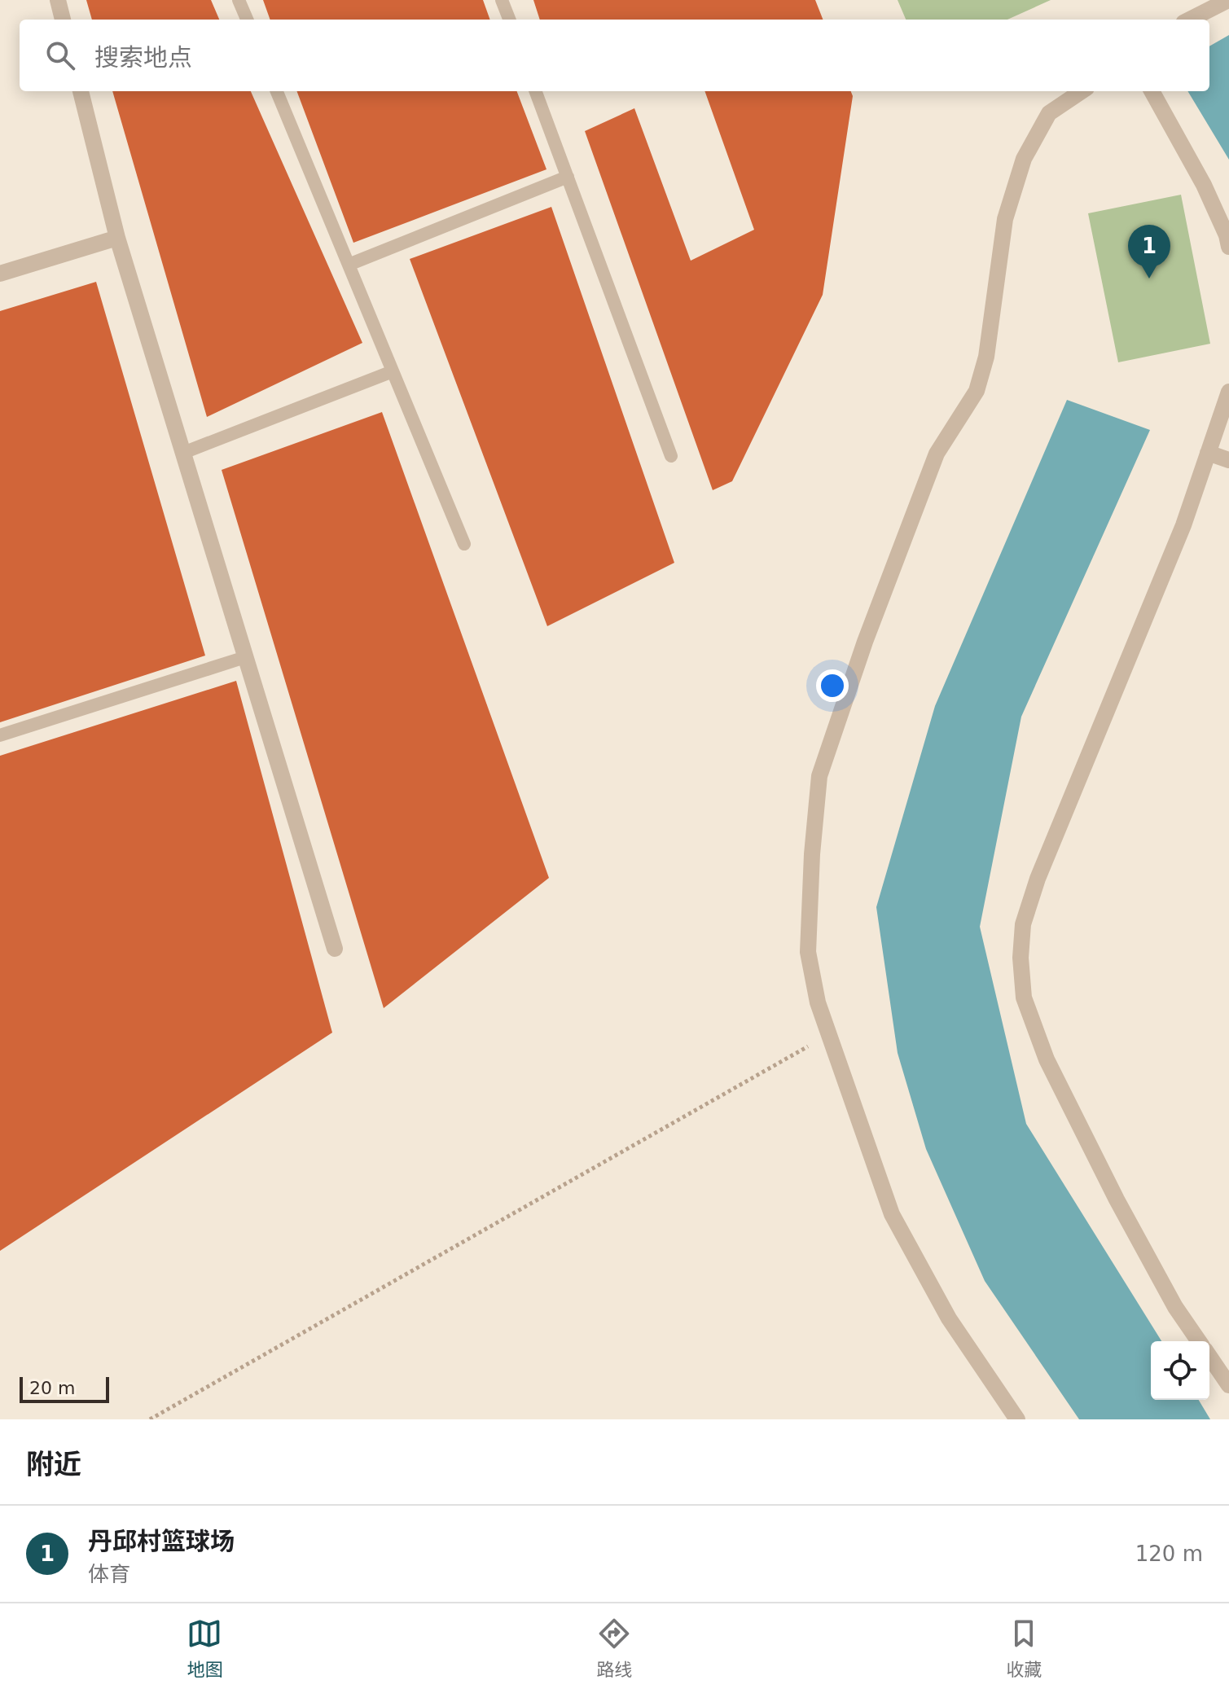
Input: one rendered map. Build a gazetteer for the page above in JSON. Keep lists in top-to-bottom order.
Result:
{
  "scale_bar": "20 m",
  "page": {
    "search": "搜索地点",
    "pins": "1",
    "scale": "20 m",
    "heading": "附近",
    "list": [
      {
        "mark": "1",
        "name": "丹邱村篮球场",
        "note": "体育",
        "value": "120 m"
      }
    ],
    "nav": ["地图", "路线", "收藏"]
  }
}
